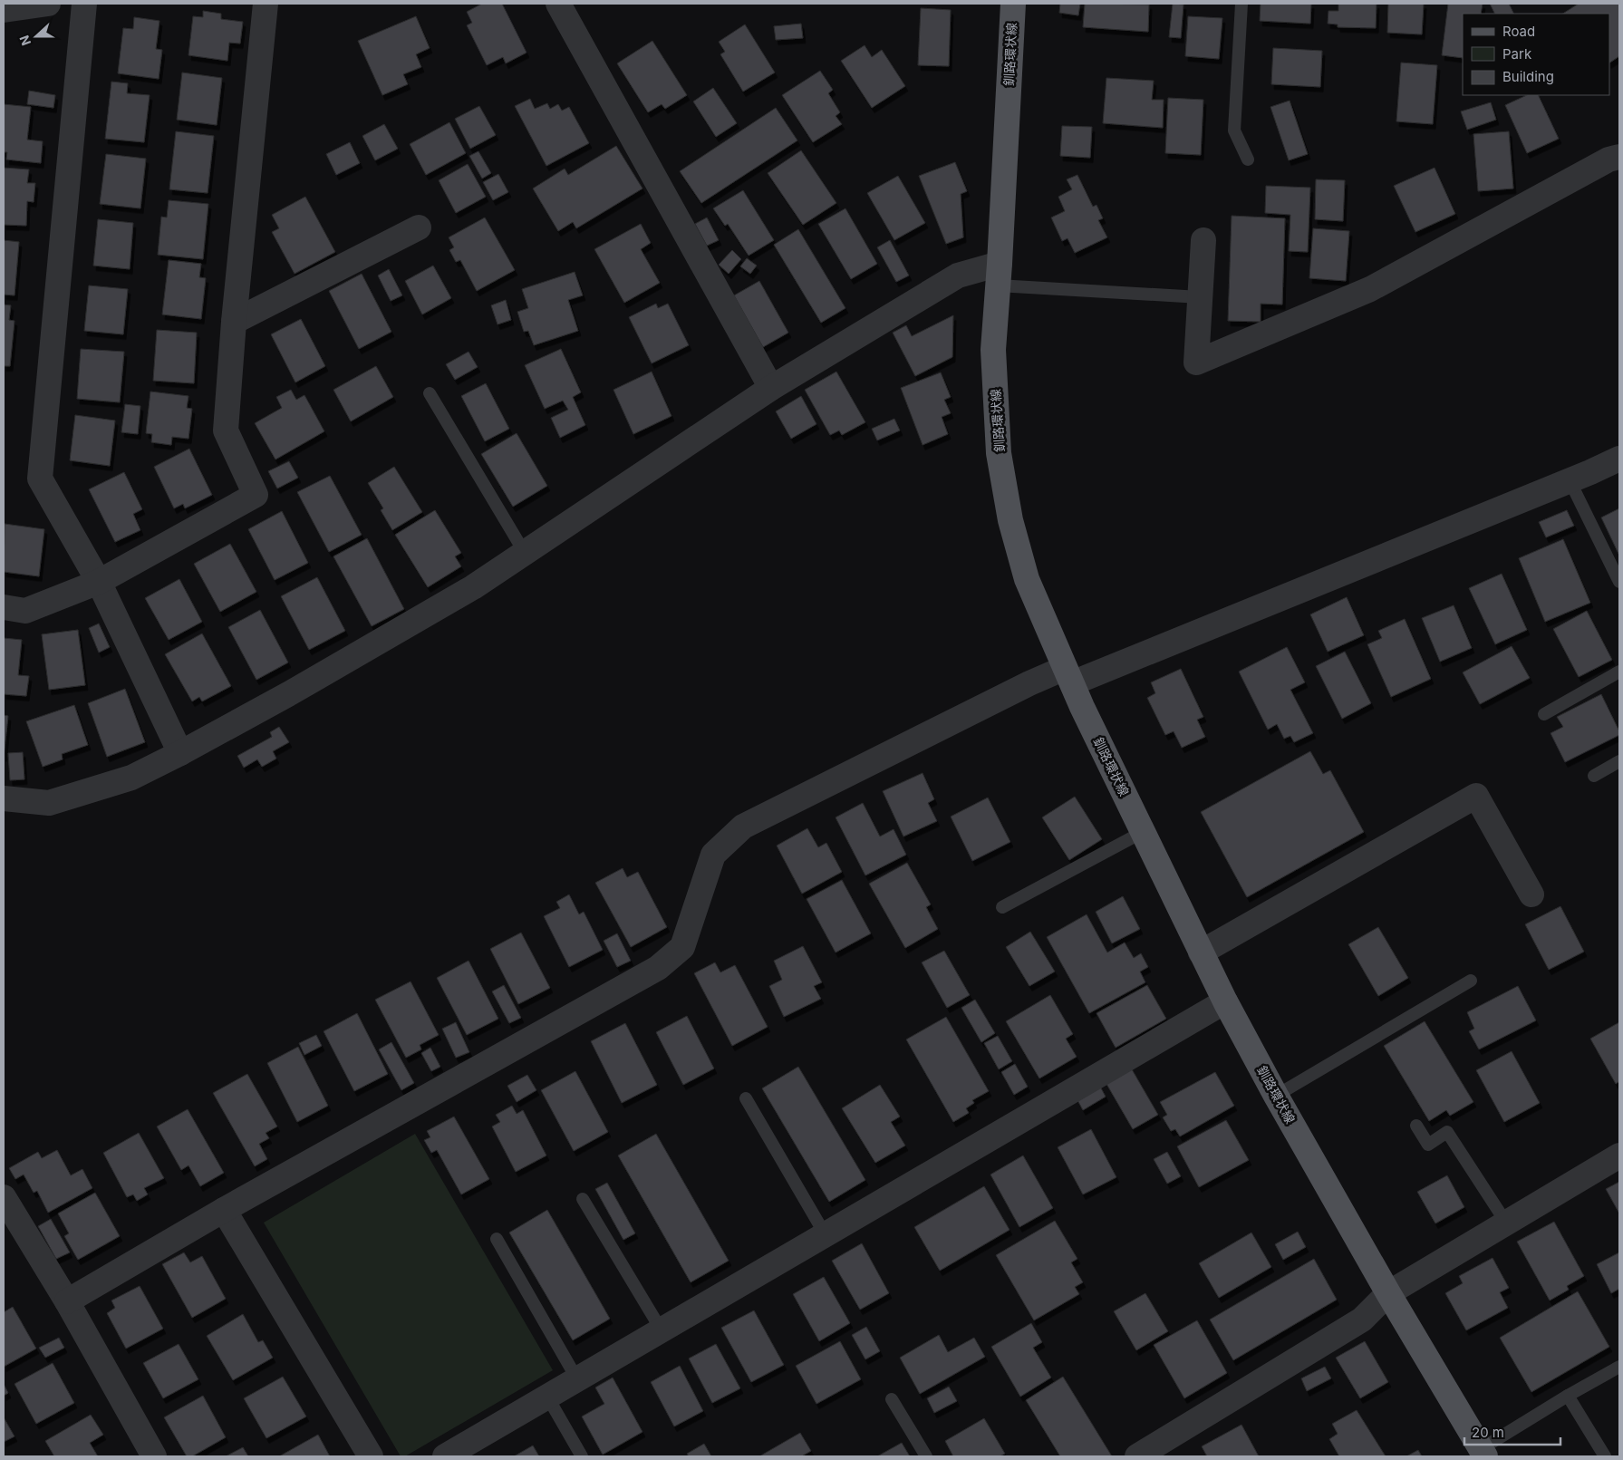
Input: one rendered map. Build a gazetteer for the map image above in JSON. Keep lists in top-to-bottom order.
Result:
{
  "streets": {
    "main road": ["釧路環状線"]
  },
  "legend": ["Road", "Park", "Building"],
  "scale_bar": "20 m",
  "north": "left"
}
